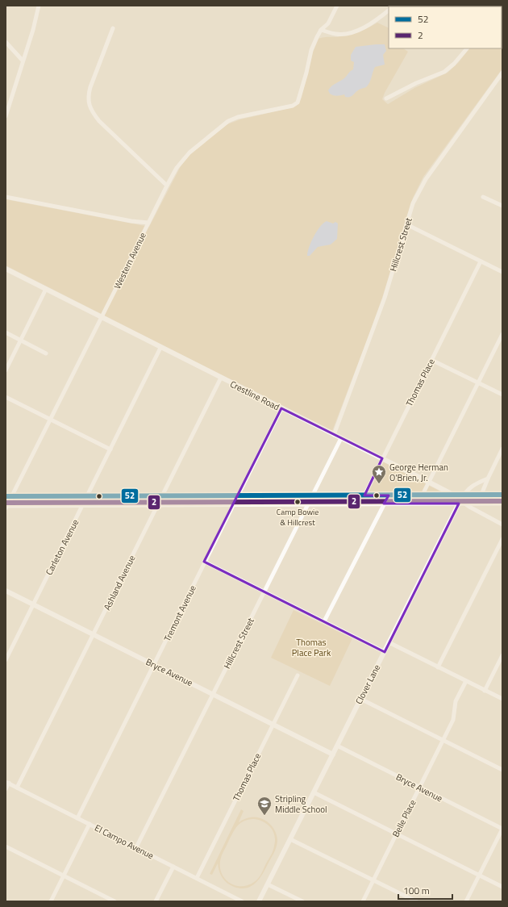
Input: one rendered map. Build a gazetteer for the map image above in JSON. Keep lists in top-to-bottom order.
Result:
{
  "streets": {
    "street": [
      "Hillcrest Street",
      "Western Avenue",
      "Thomas Place",
      "Crestline Road",
      "Carleton Avenue",
      "Ashland Avenue",
      "Tremont Avenue",
      "Bryce Avenue",
      "Clover Lane",
      "Belle Place",
      "El Campo Avenue"
    ]
  },
  "crossings": [
    ["Hillcrest Street", "Crestline Road"],
    ["Hillcrest Street", "Bryce Avenue"],
    ["Hillcrest Street", "El Campo Avenue"],
    ["Western Avenue", "Crestline Road"],
    ["Thomas Place", "Crestline Road"],
    ["Thomas Place", "Bryce Avenue"],
    ["Thomas Place", "El Campo Avenue"],
    ["Crestline Road", "Carleton Avenue"],
    ["Crestline Road", "Ashland Avenue"],
    ["Crestline Road", "Tremont Avenue"],
    ["Carleton Avenue", "Bryce Avenue"],
    ["Ashland Avenue", "Bryce Avenue"],
    ["Ashland Avenue", "El Campo Avenue"],
    ["Tremont Avenue", "Bryce Avenue"],
    ["Tremont Avenue", "El Campo Avenue"],
    ["Bryce Avenue", "Clover Lane"],
    ["Bryce Avenue", "Belle Place"]
  ],
  "parks": ["Thomas Place Park"],
  "places": {
    "place": ["George Herman O'Brien, Jr."],
    "other": ["Camp Bowie & Hillcrest"],
    "school or university": ["Stripling Middle School"]
  },
  "lines": ["transit line 52", "transit line 2"],
  "legend": ["52", "2"],
  "scale_bar": "100 m"
}
